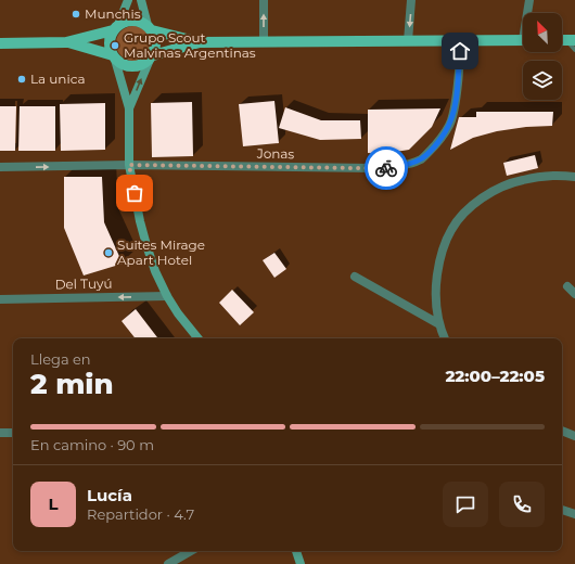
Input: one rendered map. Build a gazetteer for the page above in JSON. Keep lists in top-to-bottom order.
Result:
{
  "streets": {
    "street": ["Jonas", "Del Tuyú"]
  },
  "one_way": ["Del Tuyú"],
  "places": [
    "Munchis",
    "Grupo Scout Malvinas Argentinas",
    "La unica",
    "Suites Mirage Apart Hotel"
  ],
  "north": "top left",
  "page": {
    "heading": ["2 min", "Llega en", "22:00–22:05"],
    "panel": ["Lucía", "Repartidor · 4.7"],
    "bar": "En camino · 90 m",
    "round": "L"
  }
}
